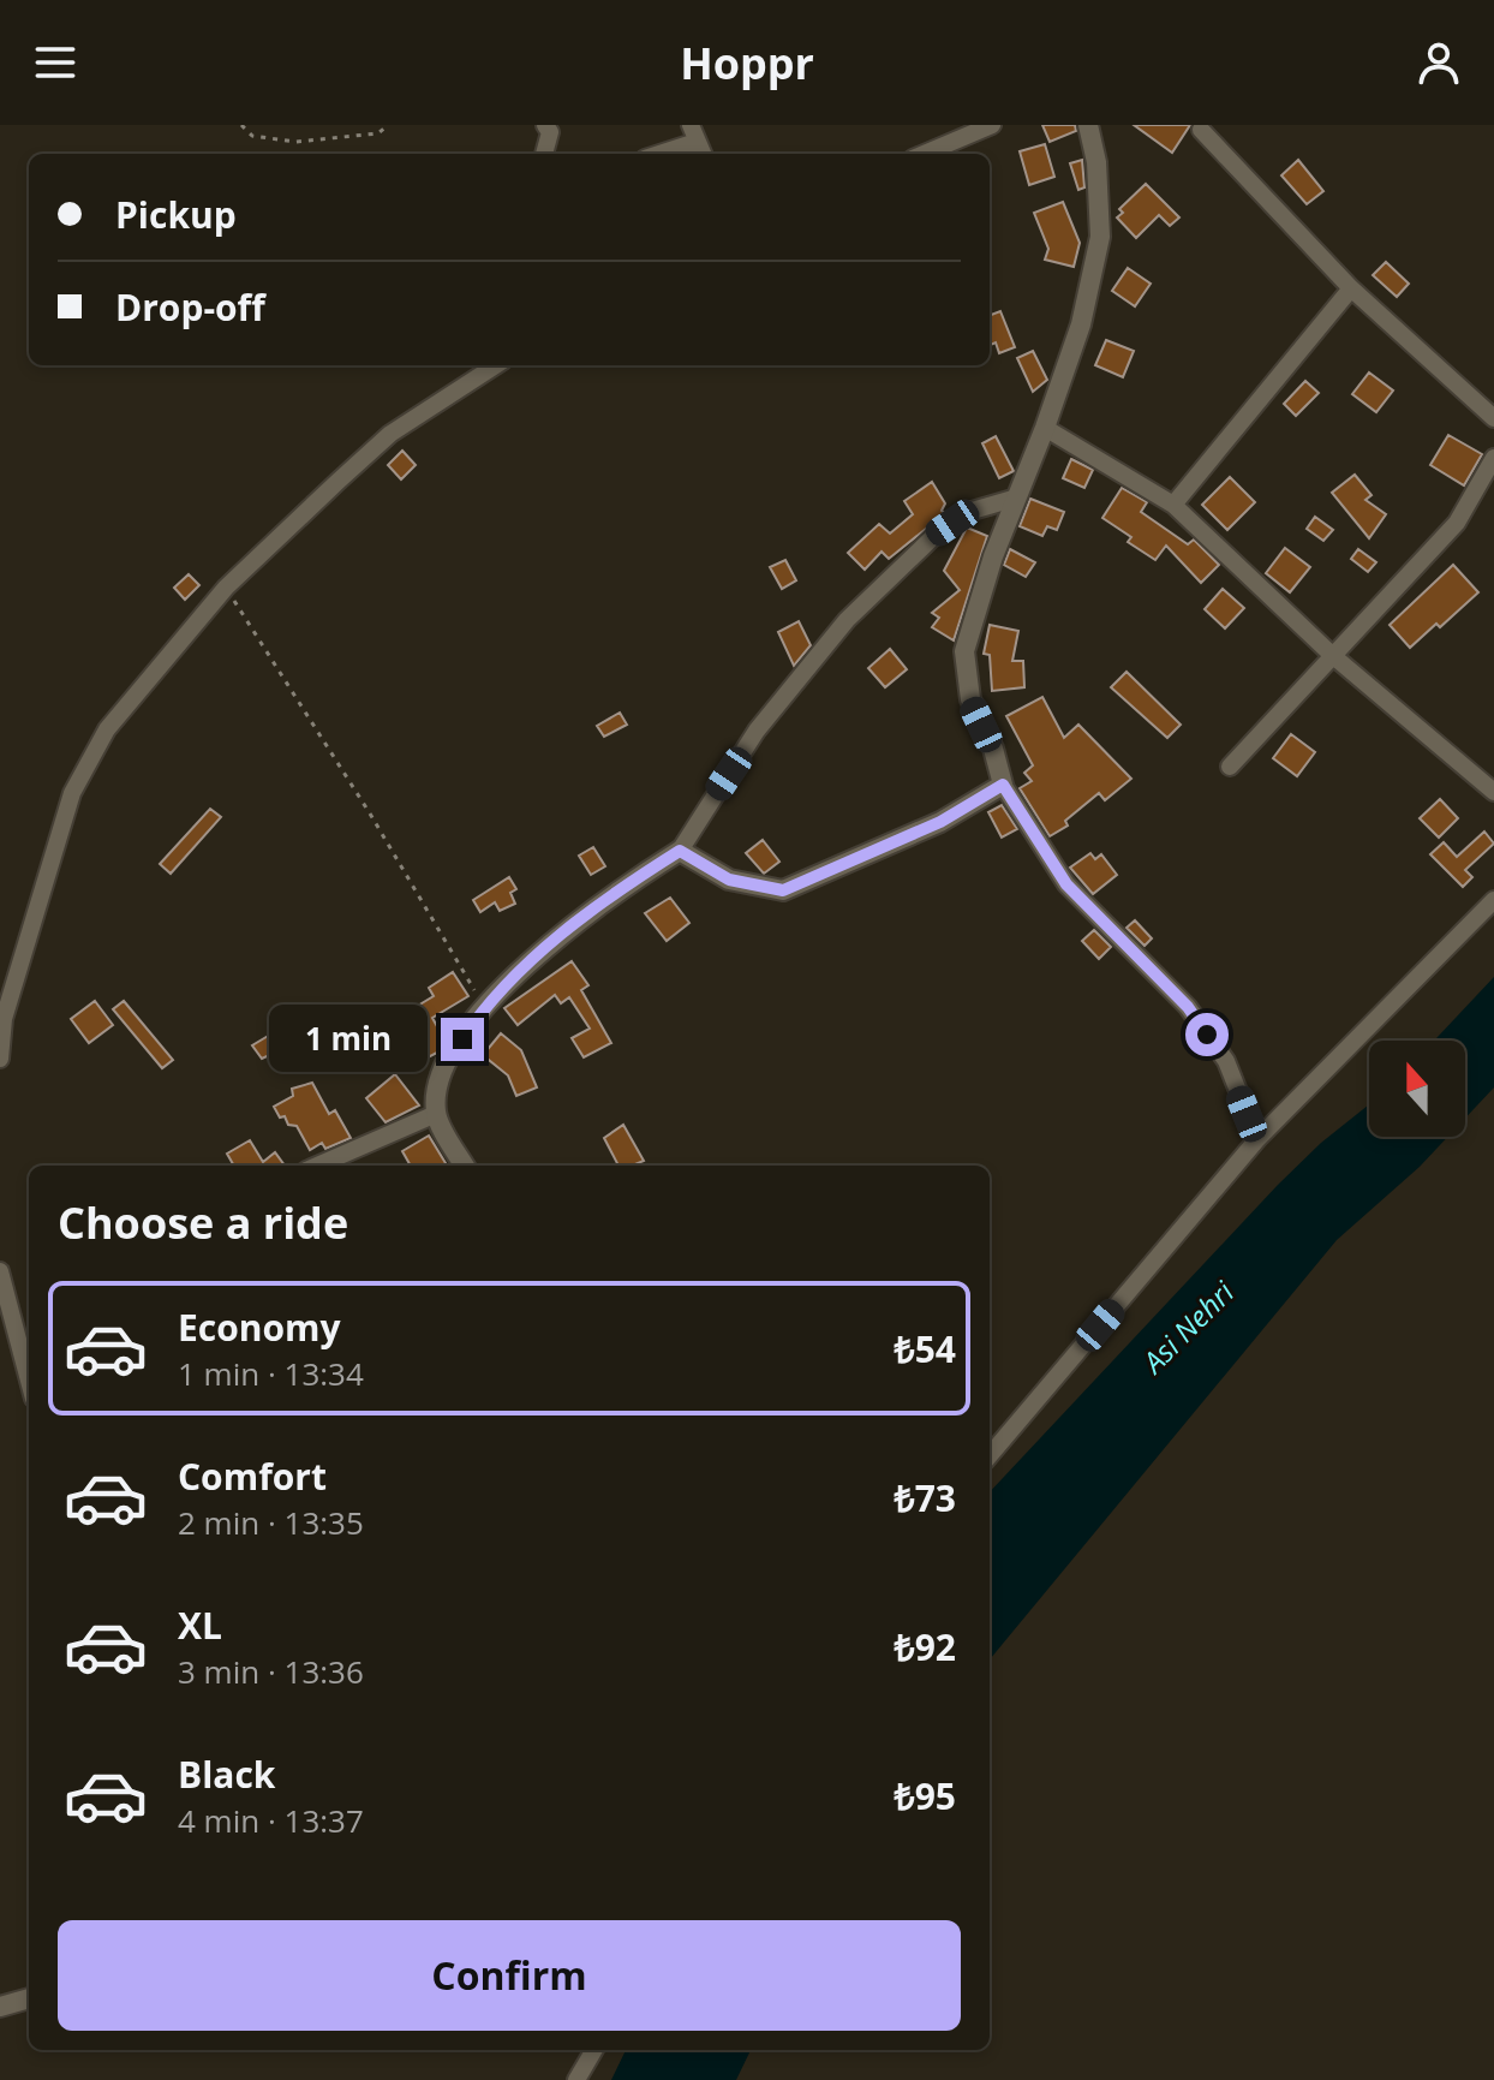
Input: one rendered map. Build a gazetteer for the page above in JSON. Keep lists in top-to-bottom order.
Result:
{
  "water": ["Asi Nehri"],
  "north": "top",
  "page": {
    "header": "Hoppr",
    "banner": ["Pickup", "Drop-off"],
    "bubble": "1 min",
    "heading": "Choose a ride",
    "list": [
      {
        "name": "Economy",
        "note": "1 min · 13:34",
        "value": "₺54"
      },
      {
        "name": "Comfort",
        "note": "2 min · 13:35",
        "value": "₺73"
      },
      {
        "name": "XL",
        "note": "3 min · 13:36",
        "value": "₺92"
      },
      {
        "name": "Black",
        "note": "4 min · 13:37",
        "value": "₺95"
      }
    ],
    "buttons": "Confirm"
  }
}
